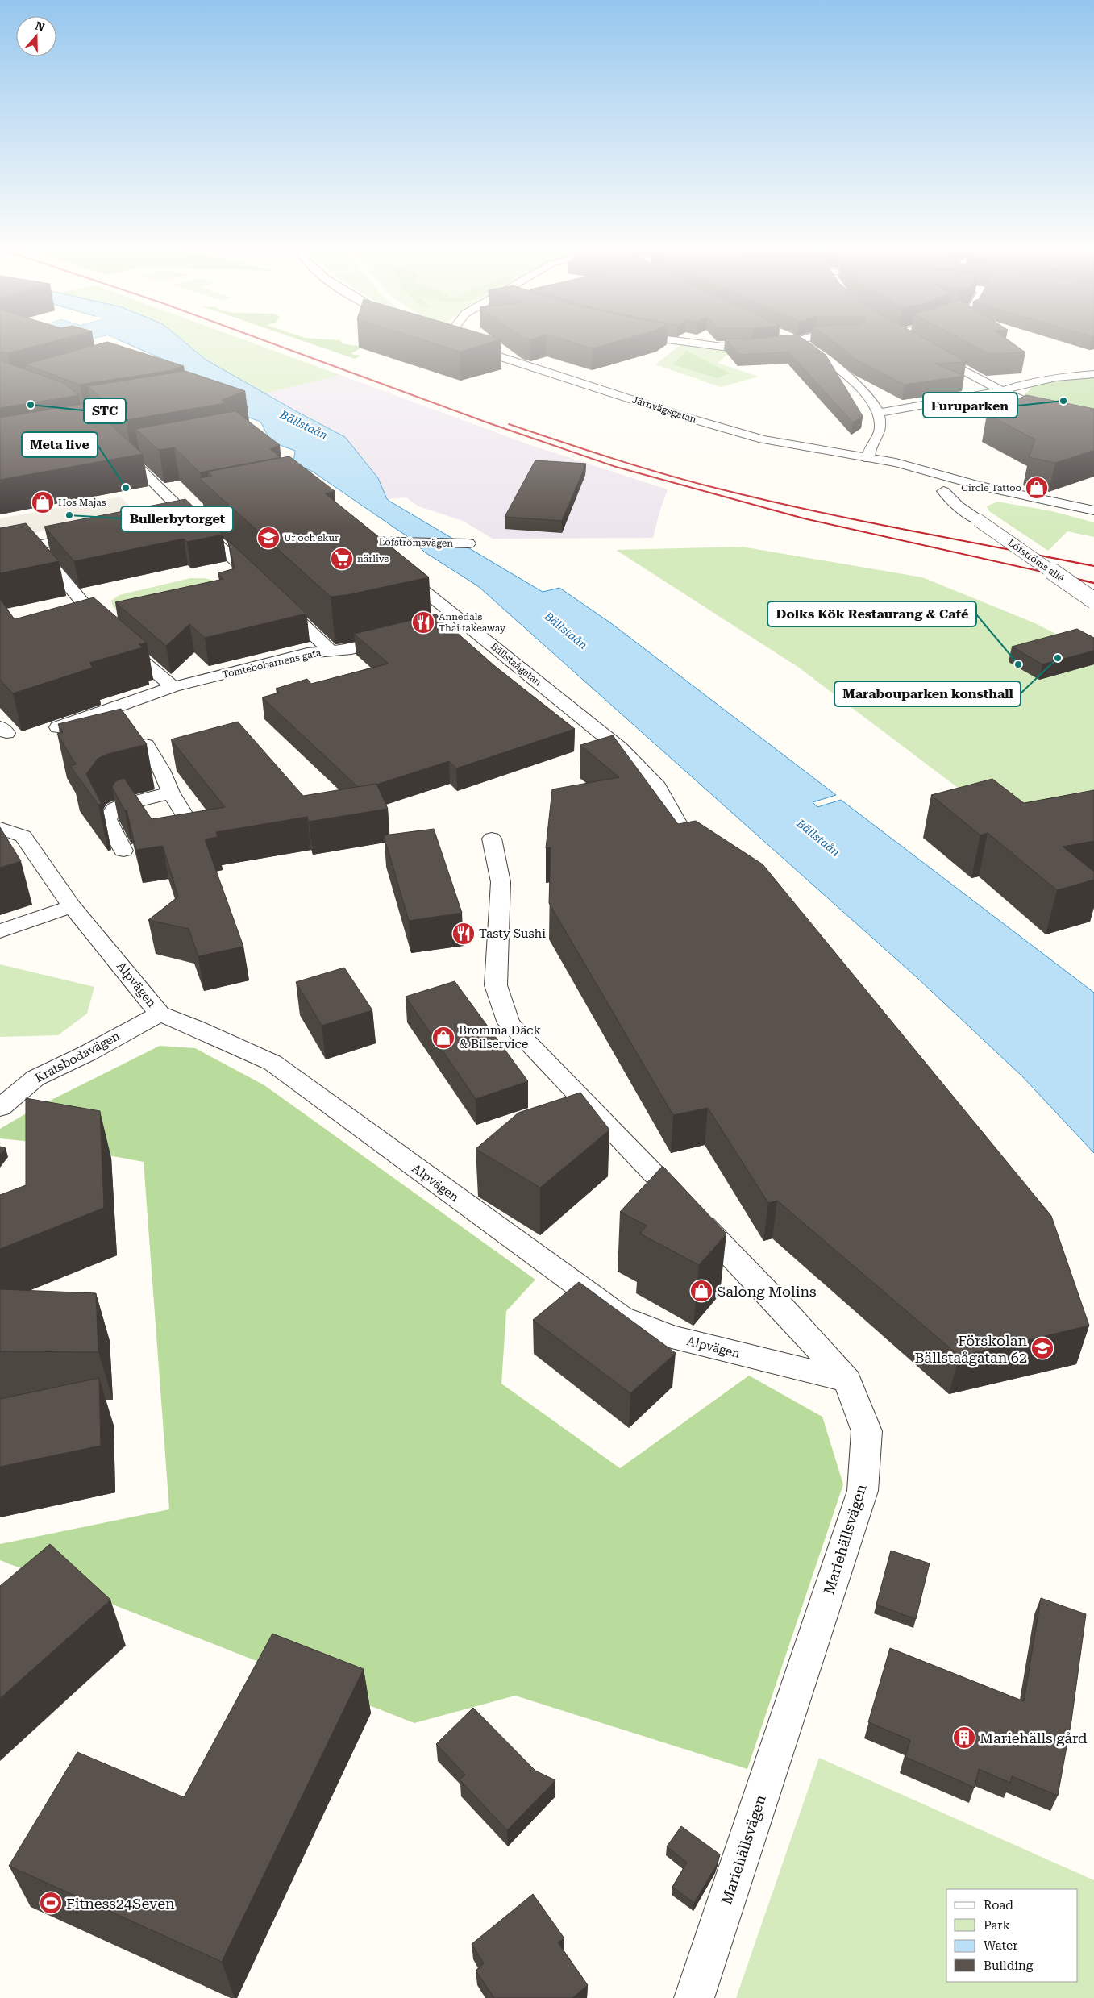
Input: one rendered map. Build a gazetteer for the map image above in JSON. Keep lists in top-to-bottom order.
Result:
{
  "streets": {
    "street": [
      "Järnvägsgatan",
      "Löfströmsvägen",
      "Löfströms allé",
      "Tomtebobarnens gata",
      "Bällstaågatan",
      "Alpvägen",
      "Kratsbodavägen",
      "Mariehällsvägen"
    ]
  },
  "crossings": [
    ["Järnvägsgatan", "Löfströms allé"],
    ["Löfströmsvägen", "Bällstaågatan"],
    ["Alpvägen", "Kratsbodavägen"],
    ["Alpvägen", "Mariehällsvägen"]
  ],
  "water": ["Bällstaån"],
  "places": {
    "other": [
      "Furuparken",
      "STC",
      "Meta live",
      "Bullerbytorget",
      "Marabouparken konsthall",
      "Dolks Kök Restaurang & Café"
    ],
    "shop": [
      "Circle Tattoo",
      "Hos Majas",
      "Bromma Däck & Bilservice",
      "Salong Molins"
    ],
    "school or university": ["Ur och skur", "Förskolan Bällstaågatan 62"],
    "supermarket": ["närlivs"],
    "restaurant": ["Annedals Thai takeaway", "Tasty Sushi"],
    "building": ["Mariehälls gård"],
    "sports": ["Fitness24Seven"]
  },
  "legend": [
    "Road",
    "Park",
    "Water",
    "Building"
  ],
  "north": "top"
}
